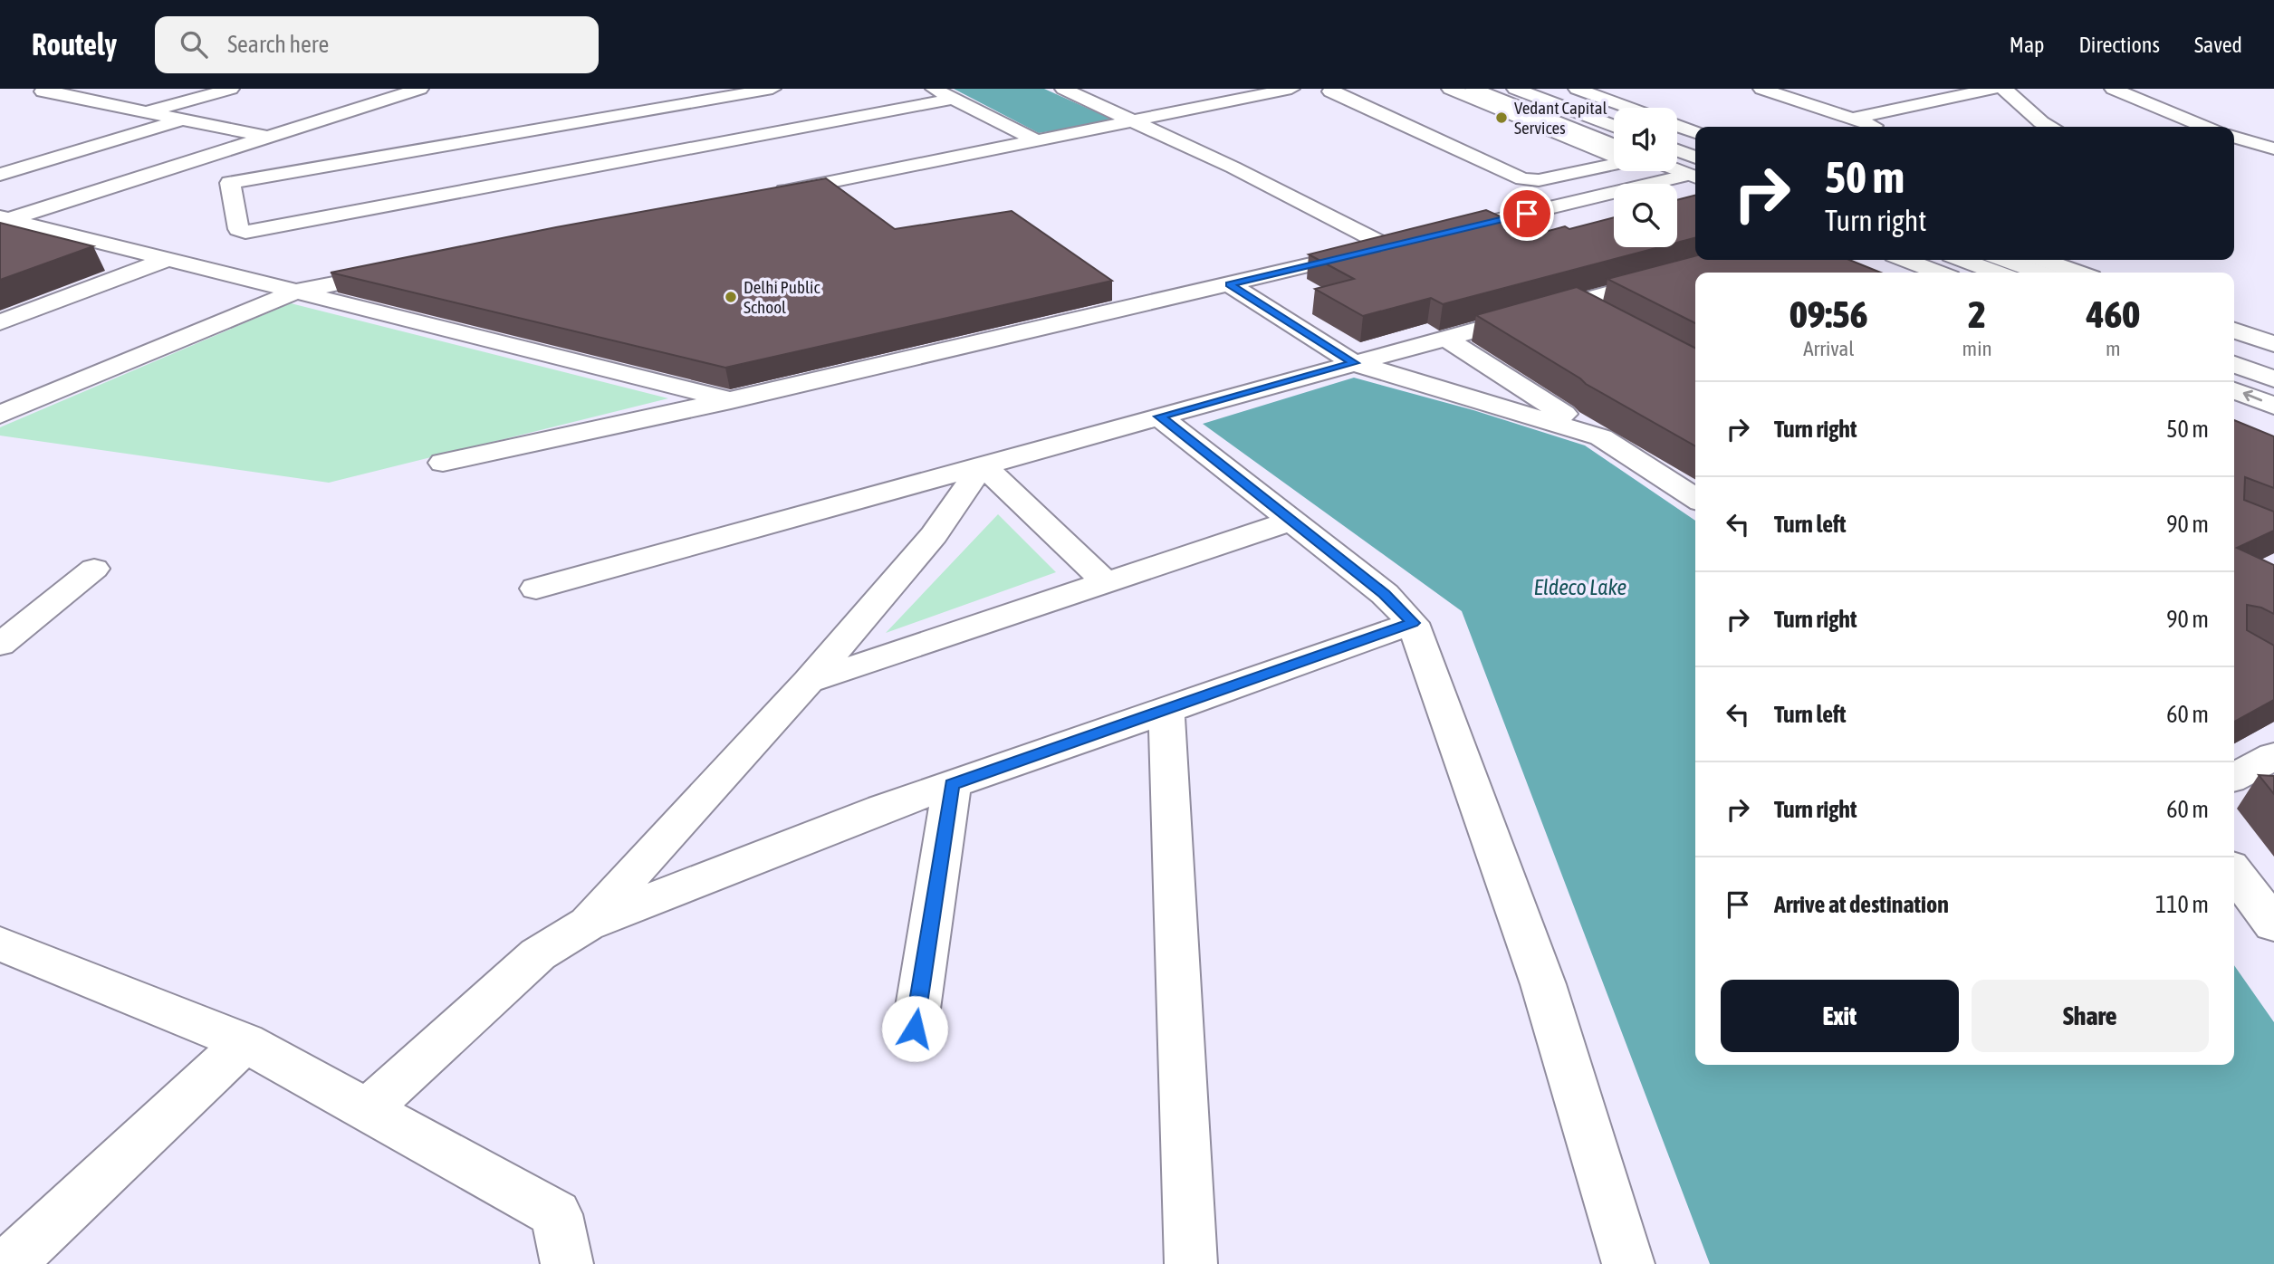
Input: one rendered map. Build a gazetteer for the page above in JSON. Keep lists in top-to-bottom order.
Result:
{
  "water": ["Eldeco Lake"],
  "places": ["Vedant Capital Services", "Delhi Public School"],
  "page": {
    "header": "Routely",
    "search": "Search here",
    "nav": ["Map", "Directions", "Saved"],
    "turn": ["50 m", "Turn right"],
    "eta": [
      "09:56",
      "Arrival",
      "2",
      "min",
      "460",
      "m"
    ],
    "list": [
      {
        "name": "Turn right",
        "value": "50 m"
      },
      {
        "name": "Turn left",
        "value": "90 m"
      },
      {
        "name": "Turn right",
        "value": "90 m"
      },
      {
        "name": "Turn left",
        "value": "60 m"
      },
      {
        "name": "Turn right",
        "value": "60 m"
      },
      {
        "name": "Arrive at destination",
        "value": "110 m"
      }
    ],
    "buttons": ["Exit", "Share"]
  }
}
